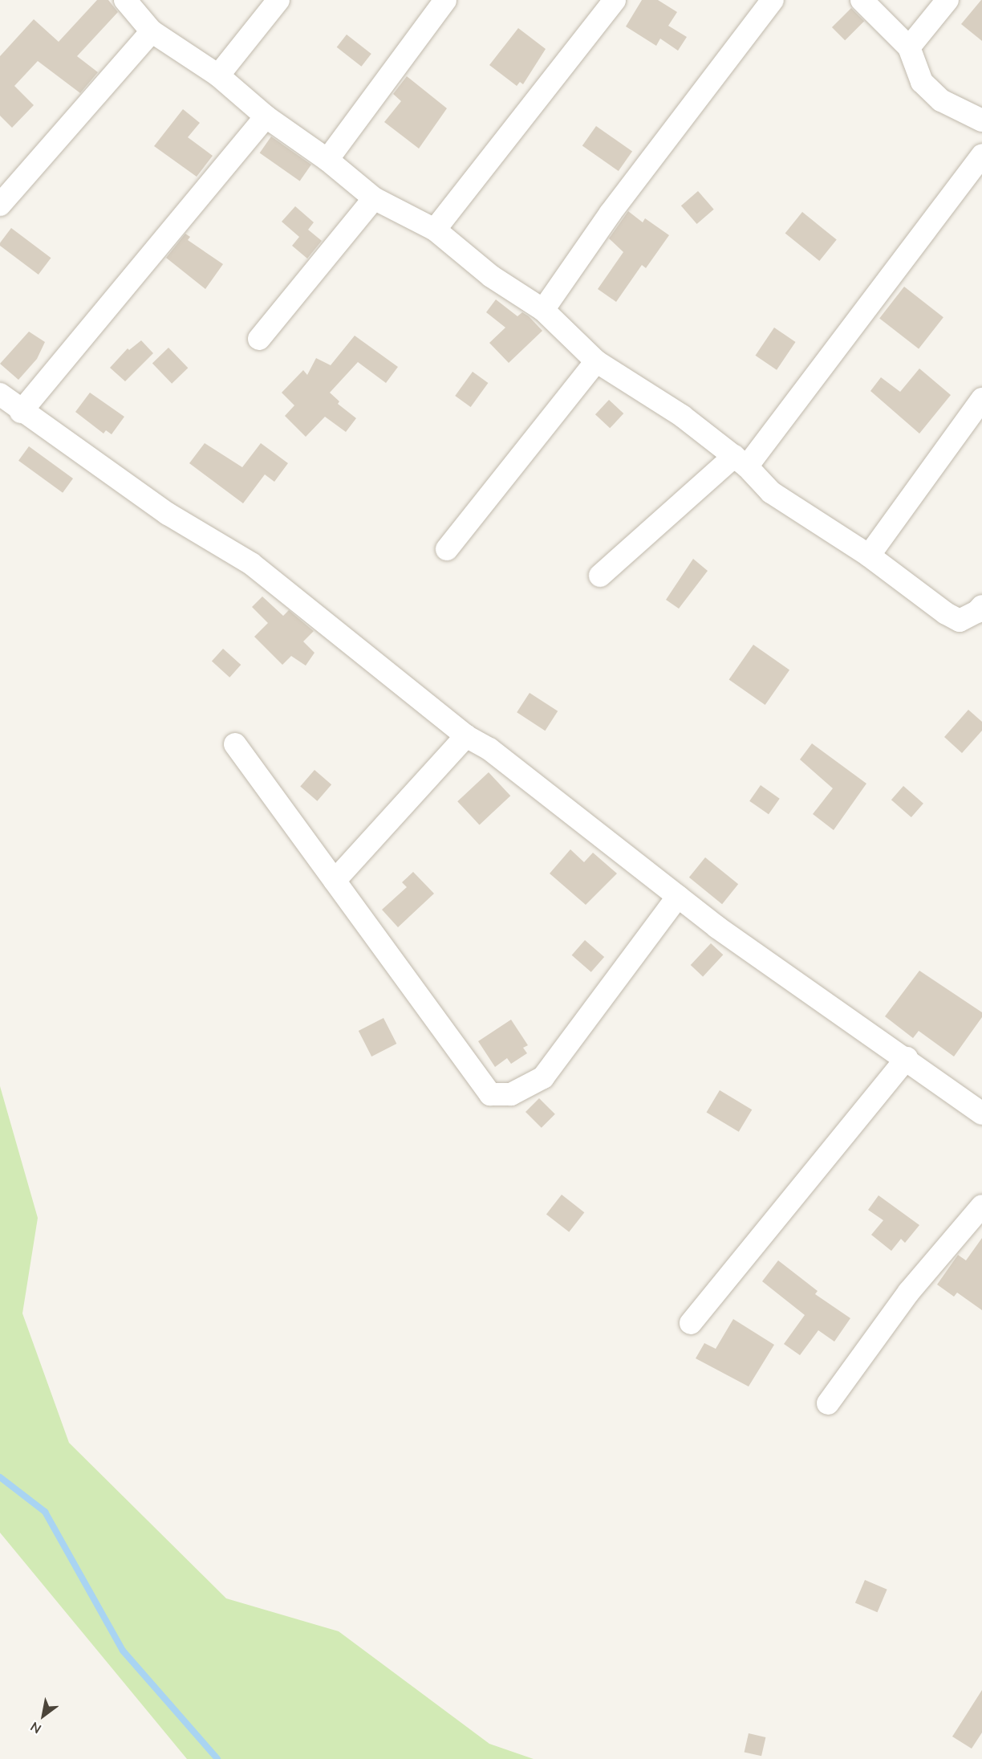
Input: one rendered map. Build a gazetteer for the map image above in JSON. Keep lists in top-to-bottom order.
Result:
{
  "north": "bottom left"
}
